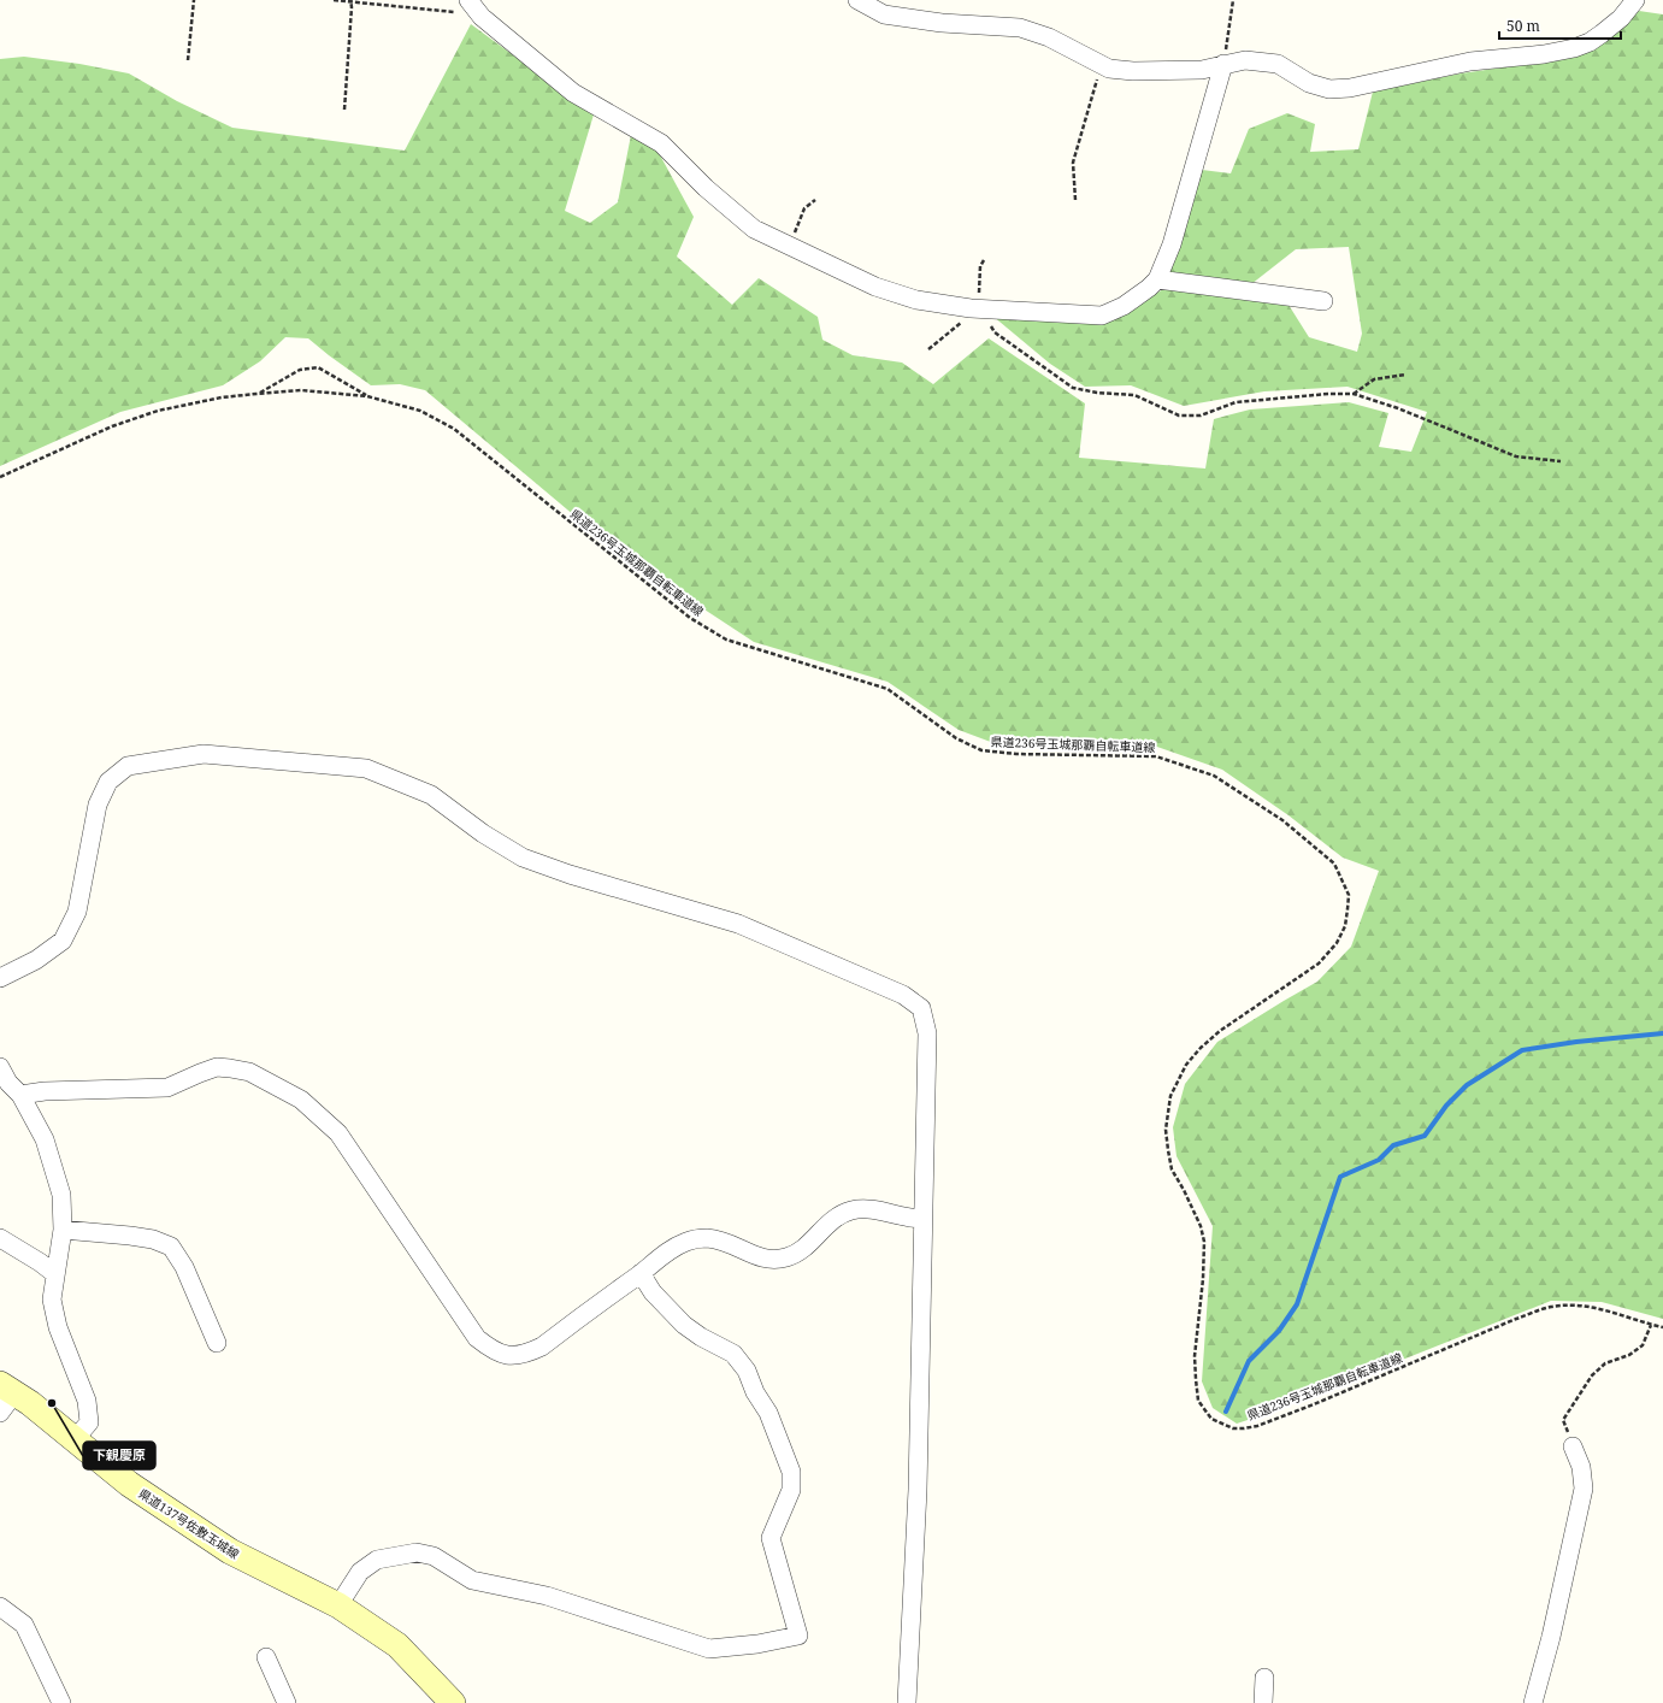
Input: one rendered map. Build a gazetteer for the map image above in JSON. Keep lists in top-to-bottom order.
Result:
{
  "streets": {
    "main road": ["県道137号佐敷玉城線"],
    "path": ["県道236号玉城那覇自転車道線"]
  },
  "places": ["下親慶原"],
  "scale_bar": "50 m"
}
